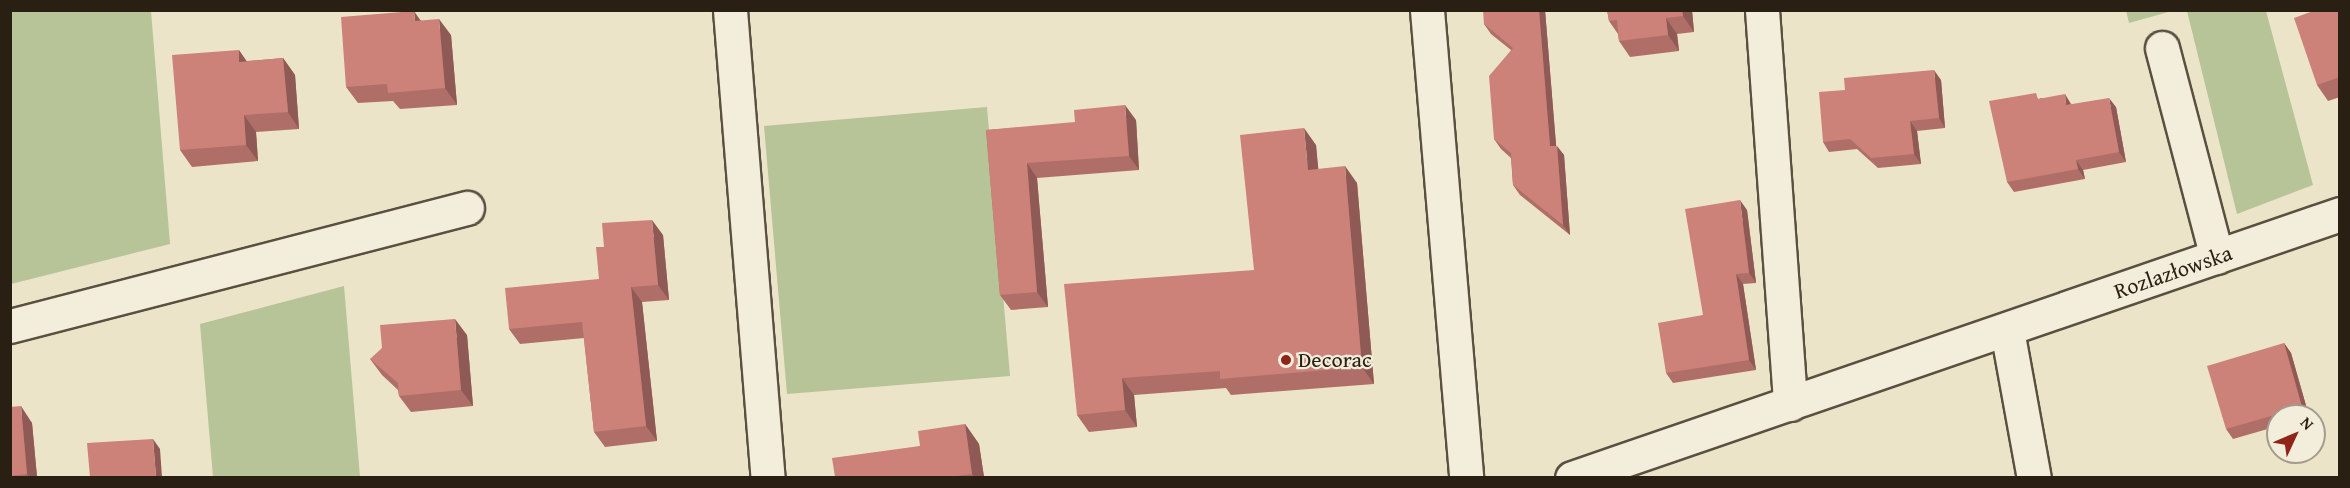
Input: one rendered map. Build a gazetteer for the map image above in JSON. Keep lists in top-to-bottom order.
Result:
{
  "streets": {
    "street": ["Rozlazłowska"]
  },
  "places": ["Decorac"],
  "north": "top right"
}
